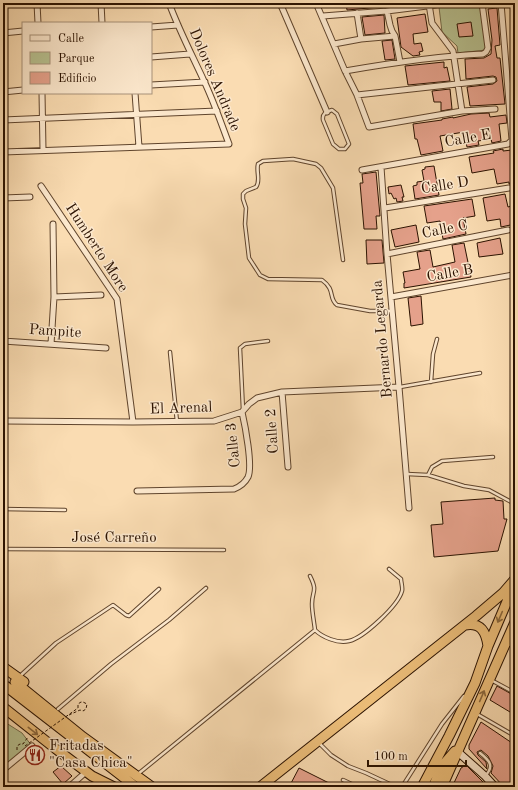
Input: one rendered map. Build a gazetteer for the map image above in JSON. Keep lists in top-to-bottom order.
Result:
{
  "streets": {
    "street": [
      "Dolores Andrade",
      "Calle E",
      "Calle D",
      "Calle C",
      "Humberto More",
      "Calle B",
      "Pampite",
      "Bernardo Legarda",
      "El Arenal",
      "Calle 2",
      "Calle 3"
    ],
    "lane": ["José Carreño"]
  },
  "crossings": [
    ["Calle E", "Bernardo Legarda"],
    ["Calle D", "Bernardo Legarda"],
    ["Calle C", "Bernardo Legarda"],
    ["Humberto More", "El Arenal"],
    ["Calle B", "Bernardo Legarda"],
    ["Bernardo Legarda", "El Arenal"],
    ["El Arenal", "Calle 2"],
    ["El Arenal", "Calle 3"]
  ],
  "places": {
    "restaurant": ["Fritadas \"Casa Chica\""]
  },
  "legend": ["Calle", "Parque", "Edificio"],
  "scale_bar": "100 m"
}
